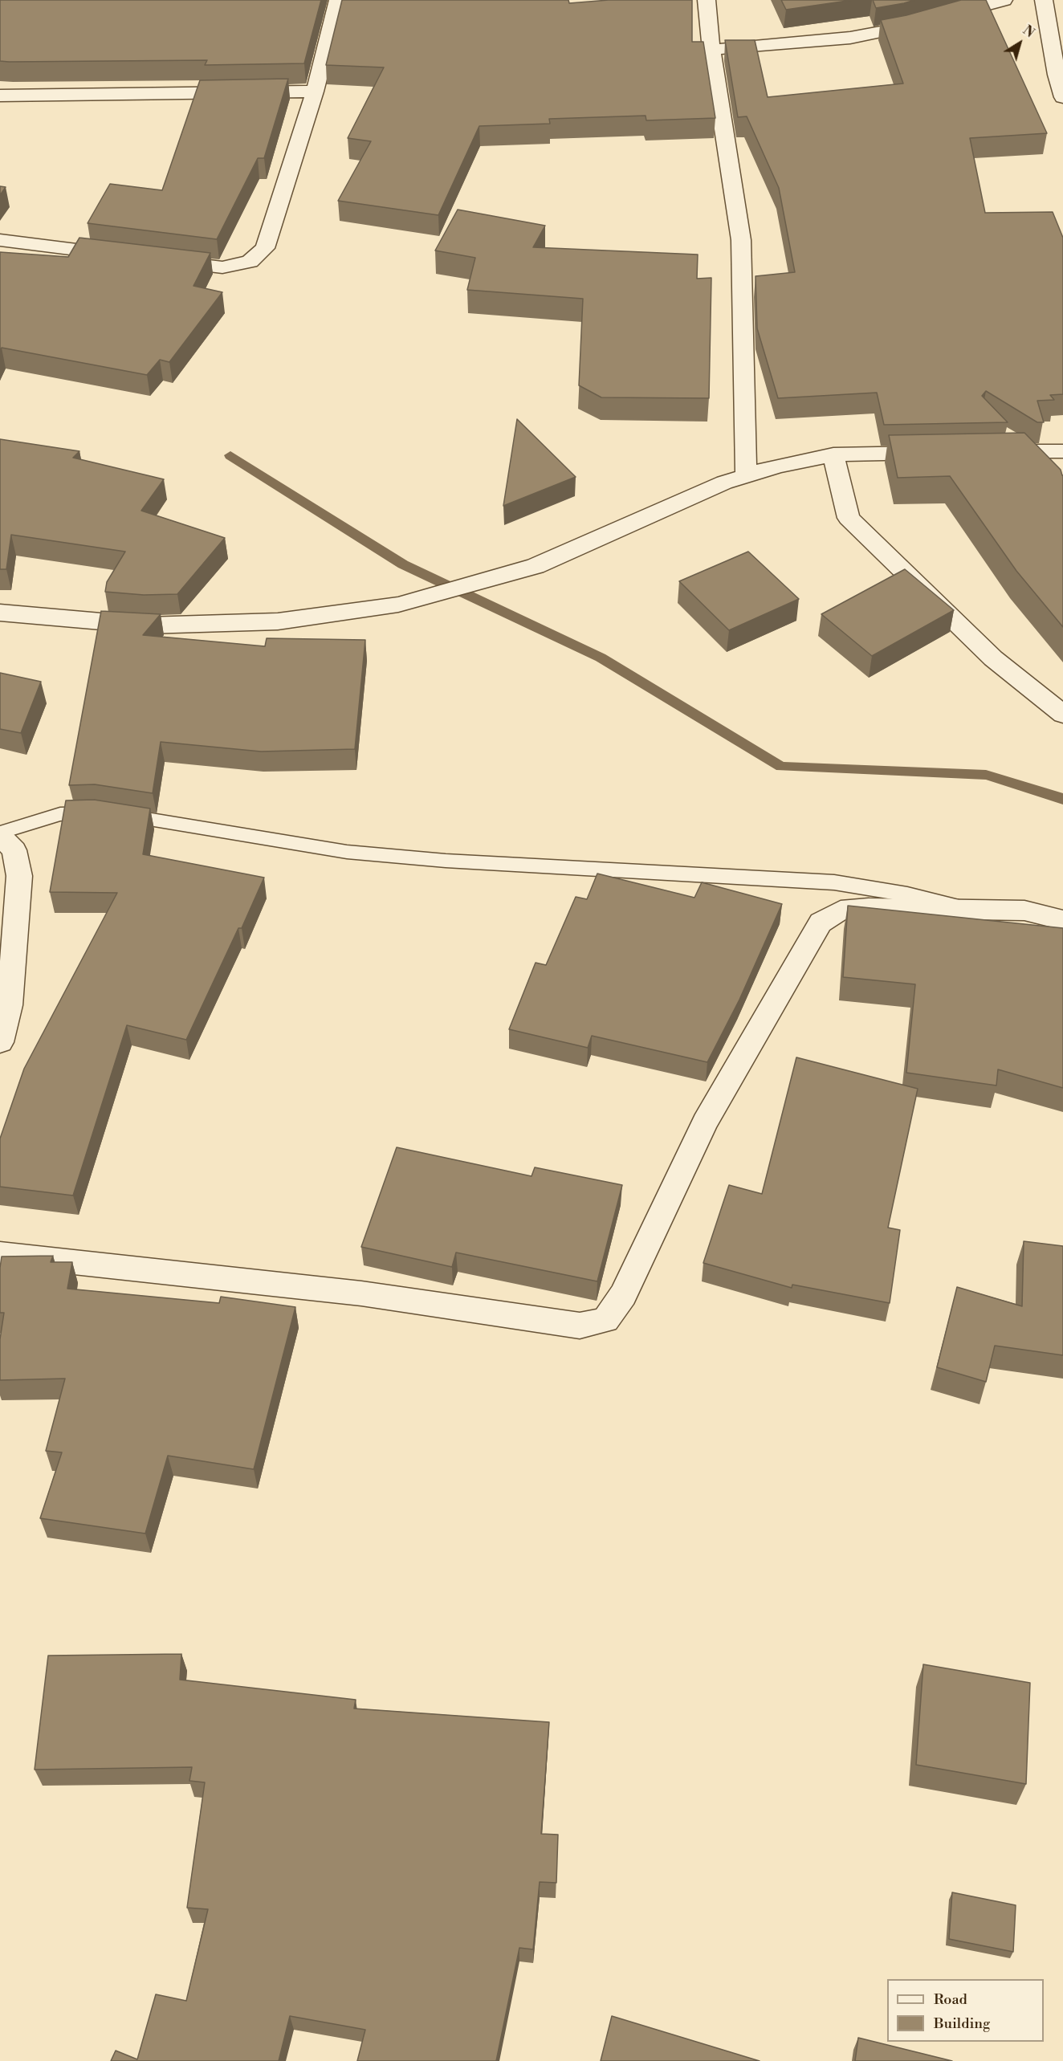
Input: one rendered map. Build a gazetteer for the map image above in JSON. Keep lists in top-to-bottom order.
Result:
{
  "legend": ["Road", "Building"],
  "north": "top right"
}
